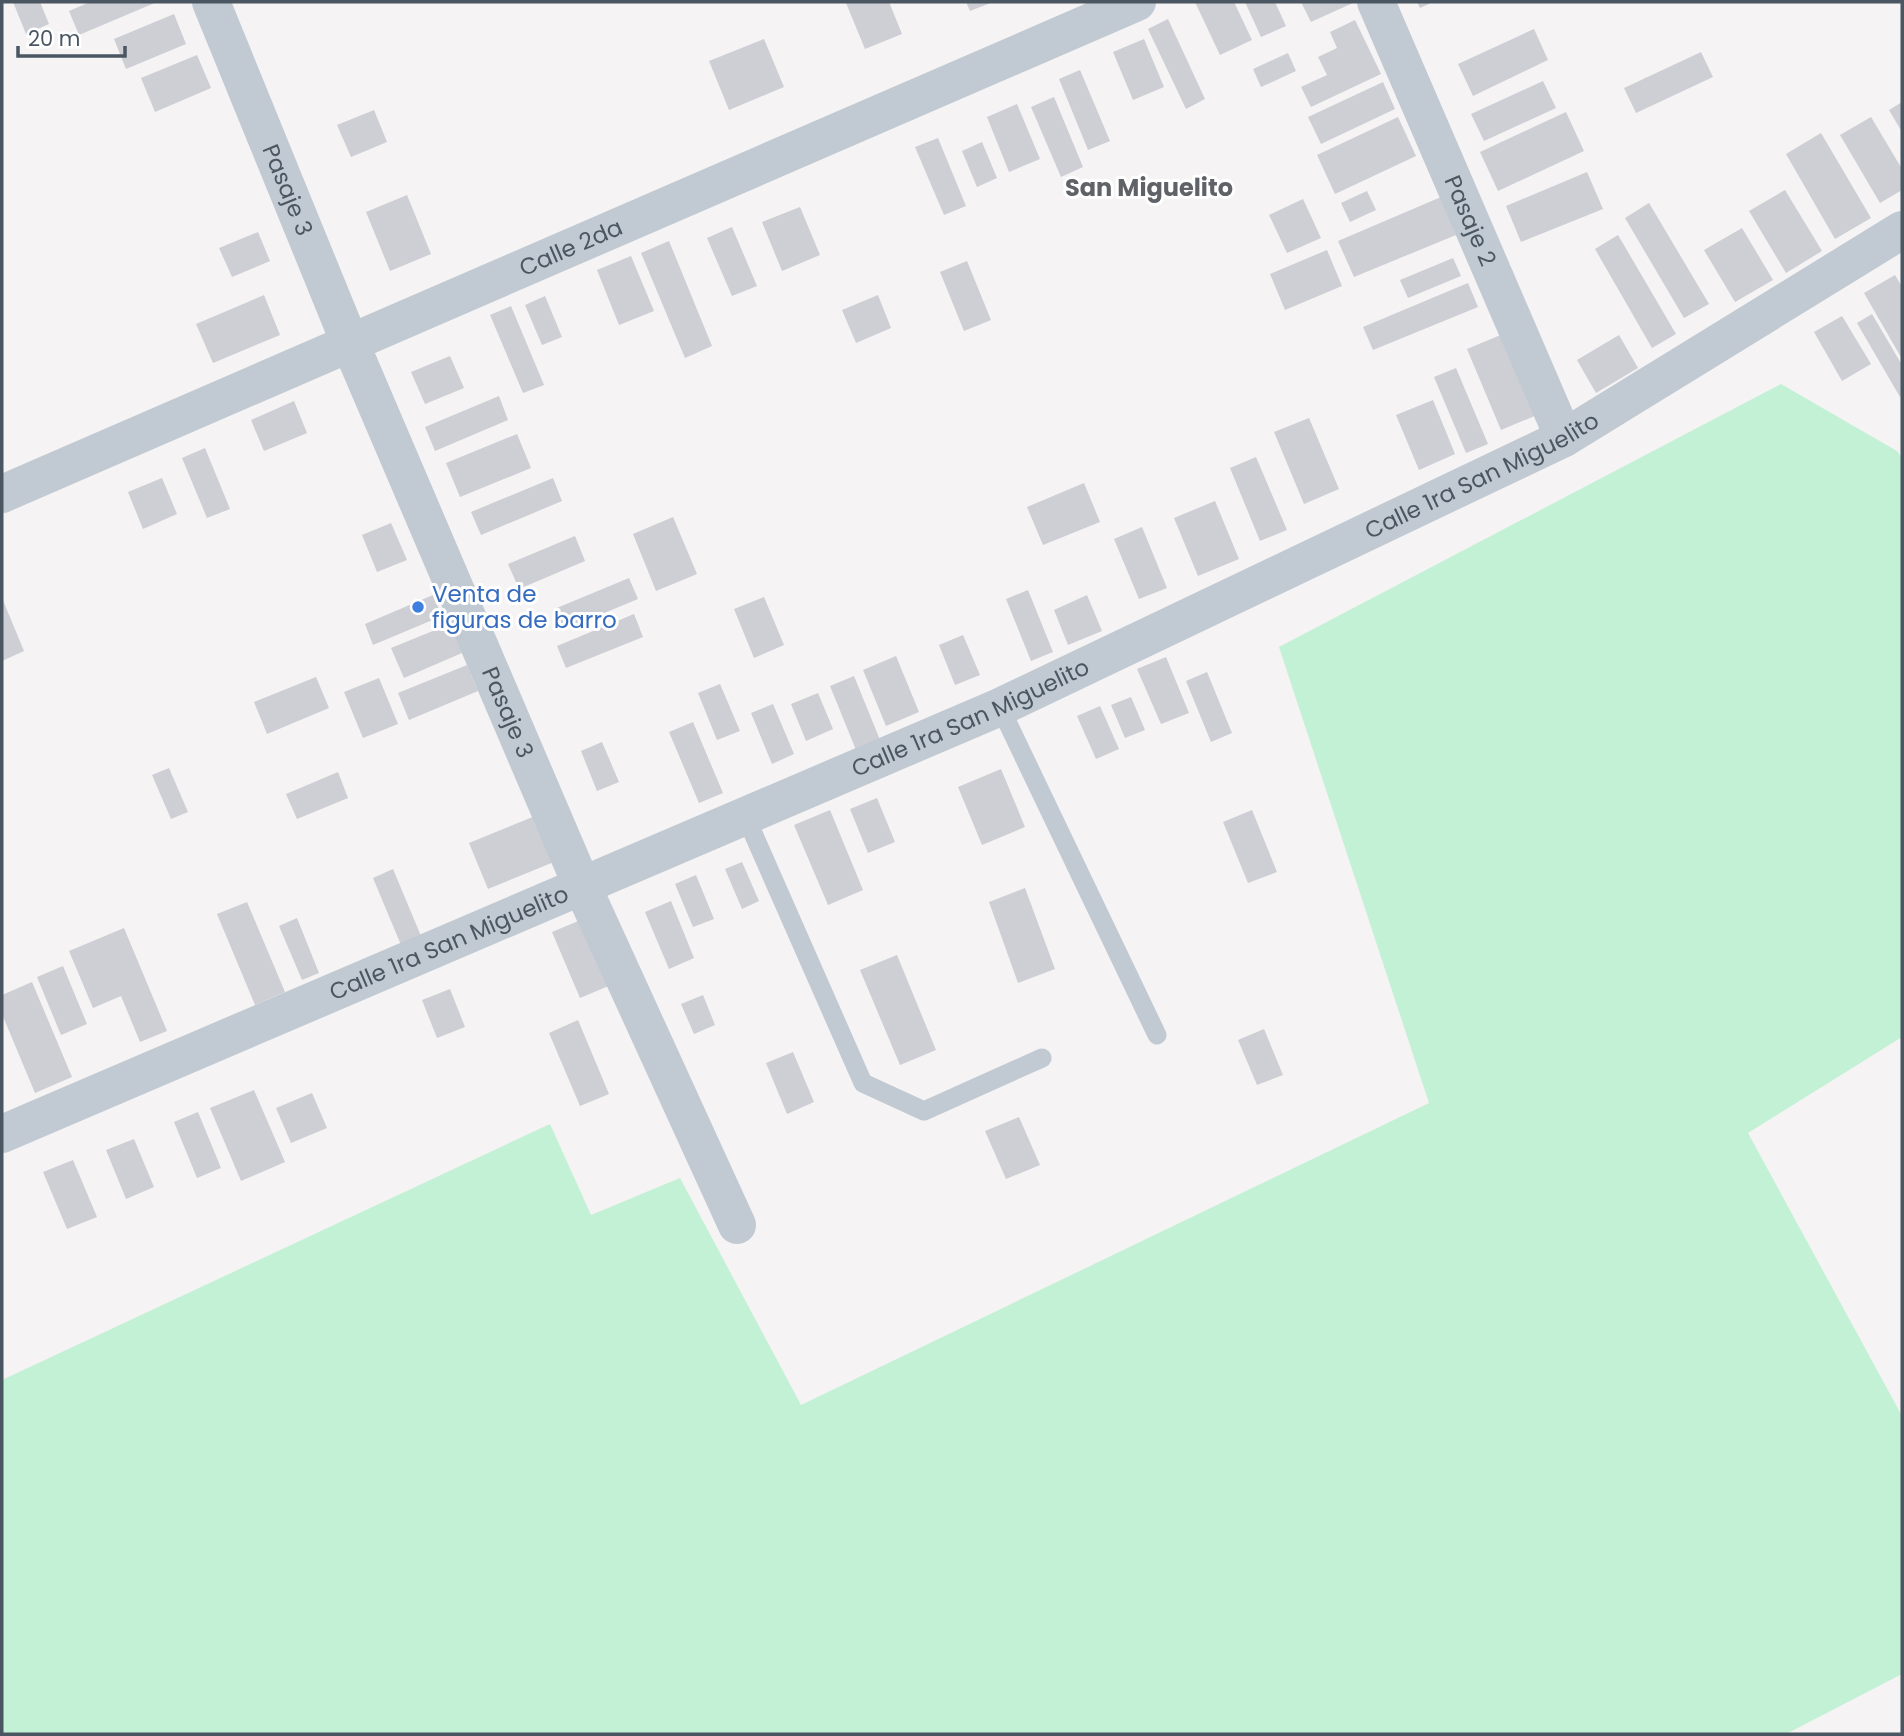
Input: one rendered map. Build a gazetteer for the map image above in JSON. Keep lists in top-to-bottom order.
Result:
{
  "streets": {
    "street": [
      "Pasaje 3",
      "Pasaje 2",
      "Calle 2da",
      "Calle 1ra San Miguelito"
    ]
  },
  "crossings": [
    ["Pasaje 3", "Calle 2da"],
    ["Pasaje 3", "Calle 1ra San Miguelito"],
    ["Pasaje 2", "Calle 1ra San Miguelito"]
  ],
  "districts": ["San Miguelito"],
  "places": ["Venta de figuras de barro"],
  "scale_bar": "20 m"
}
